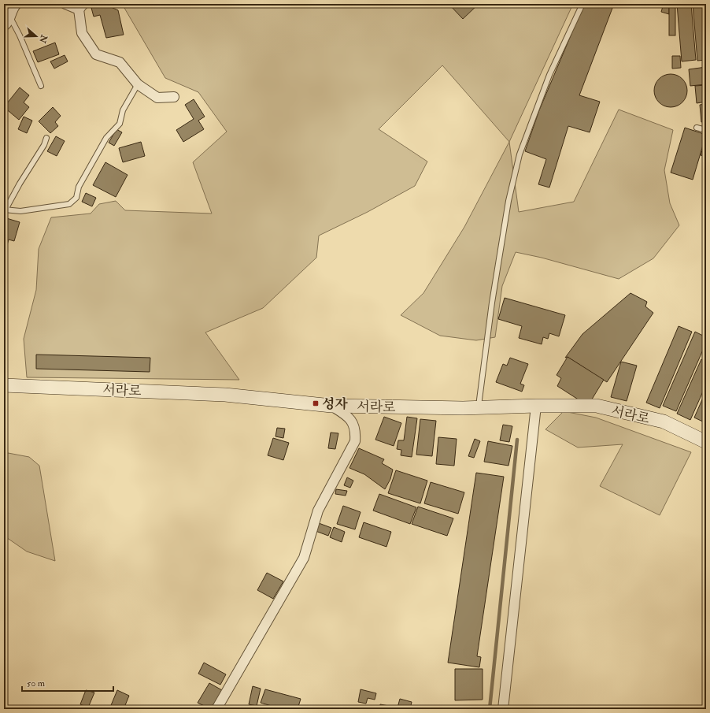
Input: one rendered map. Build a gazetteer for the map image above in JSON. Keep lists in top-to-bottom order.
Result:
{
  "streets": {
    "street": ["서라로"]
  },
  "places": {
    "transit": ["성자"]
  },
  "scale_bar": "50 m",
  "north": "right"
}
